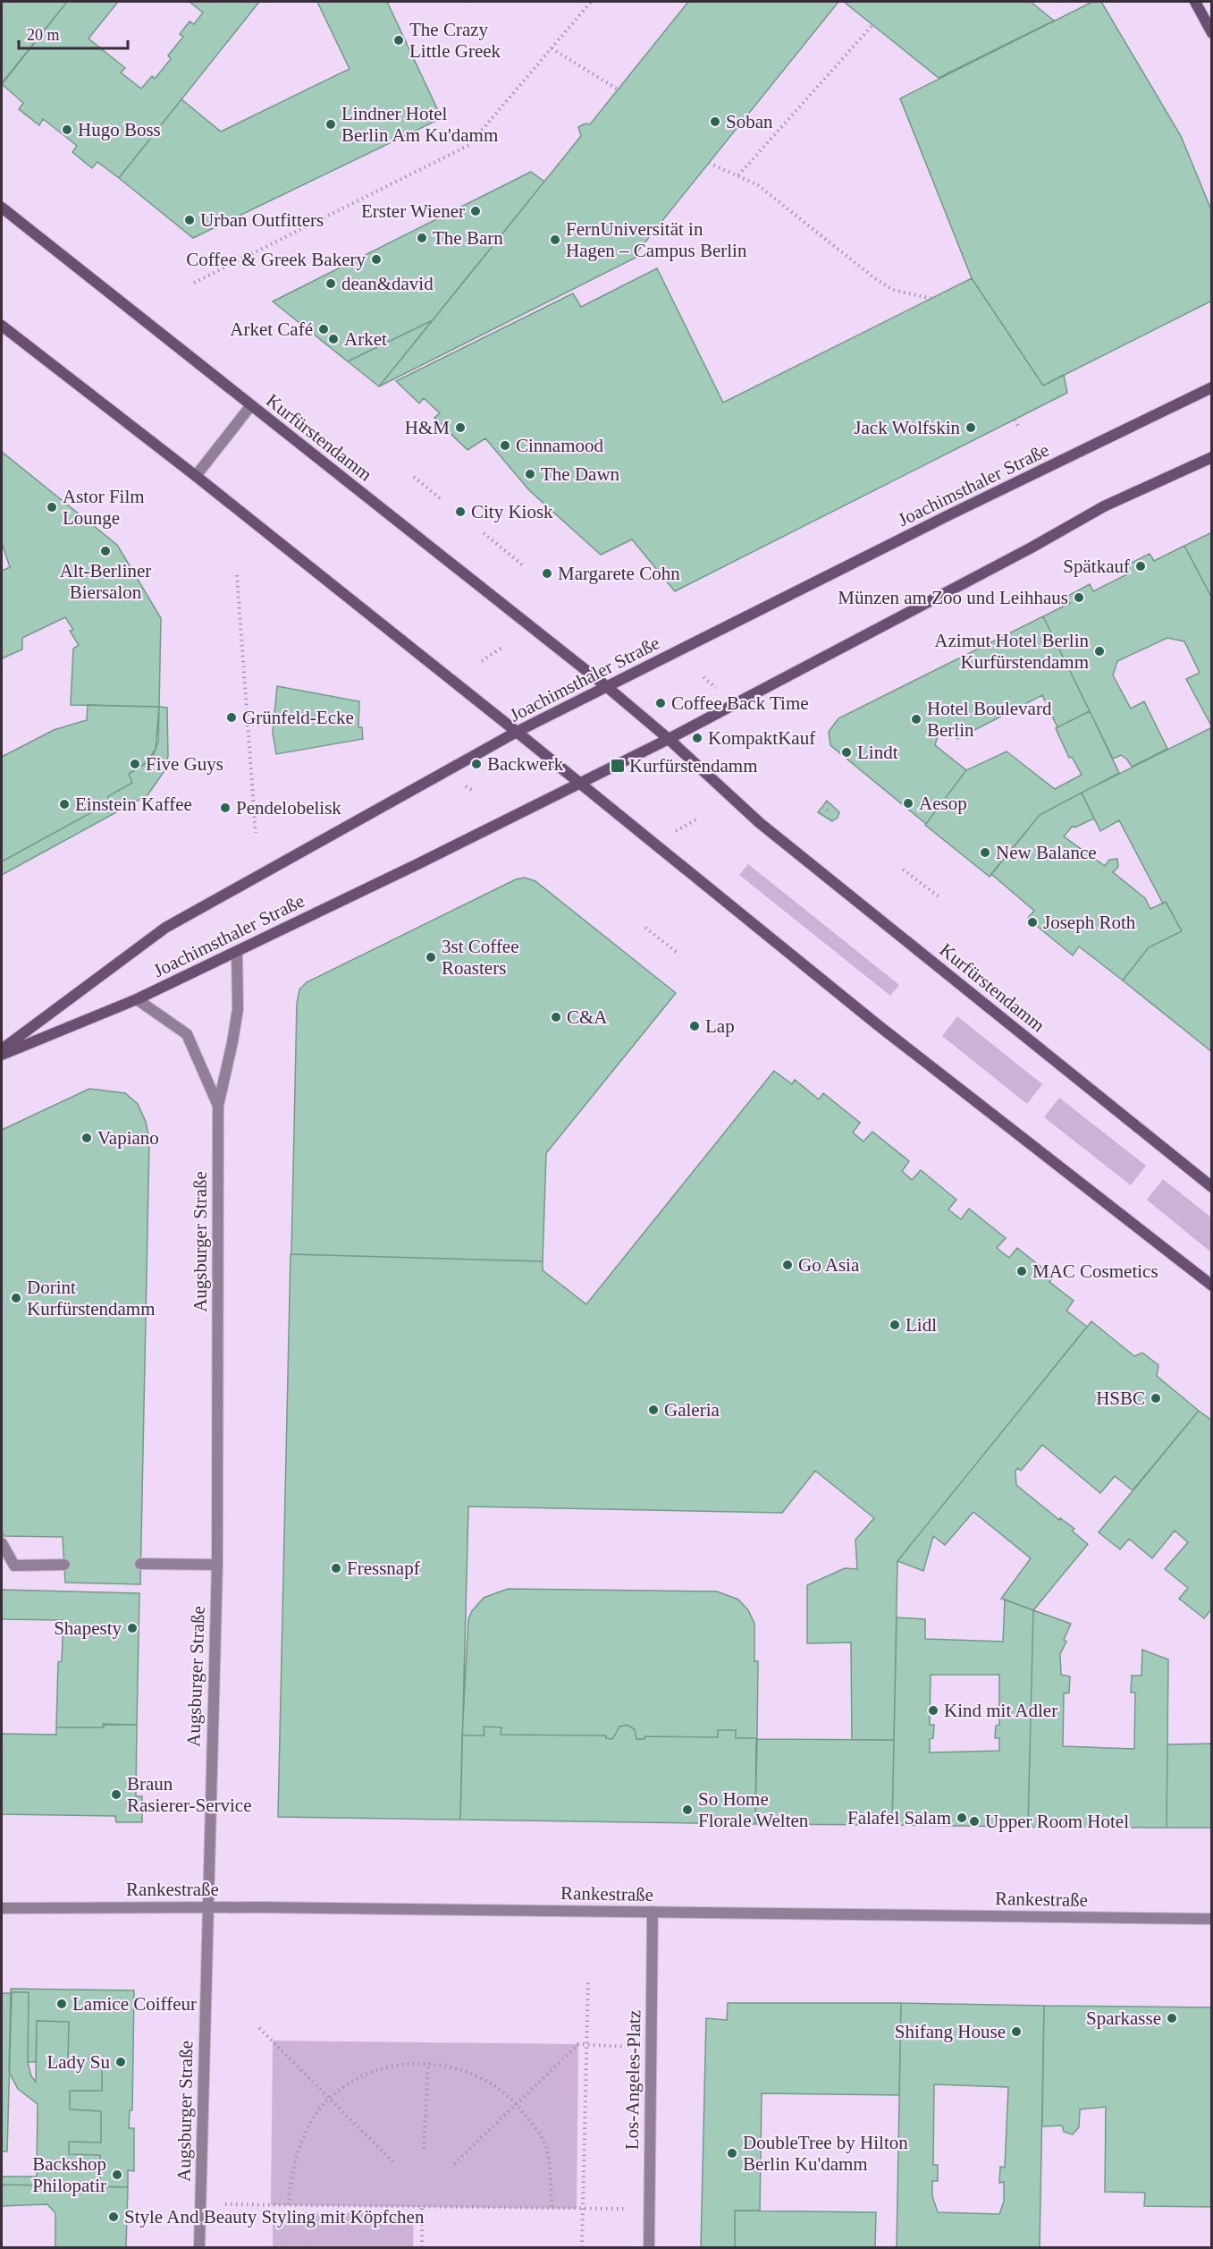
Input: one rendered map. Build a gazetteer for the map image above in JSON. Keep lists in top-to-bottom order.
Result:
{
  "streets": {
    "main road": ["Kurfürstendamm", "Joachimsthaler Straße"],
    "street": ["Augsburger Straße", "Rankestraße", "Los-Angeles-Platz"]
  },
  "crossings": [
    ["Kurfürstendamm", "Joachimsthaler Straße"],
    ["Joachimsthaler Straße", "Augsburger Straße"],
    ["Augsburger Straße", "Rankestraße"],
    ["Rankestraße", "Los-Angeles-Platz"]
  ],
  "places": {
    "other": [
      "The Crazy Little Greek",
      "Soban",
      "Lindner Hotel Berlin Am Ku'damm",
      "Hugo Boss",
      "Erster Wiener",
      "Urban Outfitters",
      "The Barn",
      "FernUniversität in Hagen – Campus Berlin",
      "Coffee & Greek Bakery",
      "dean&david",
      "Arket Café",
      "Arket",
      "H&M",
      "Jack Wolfskin",
      "Cinnamood",
      "The Dawn",
      "Astor Film Lounge",
      "City Kiosk",
      "Alt-Berliner Biersalon",
      "Spätkauf",
      "Margarete Cohn",
      "Münzen am Zoo und Leihhaus",
      "Azimut Hotel Berlin Kurfürstendamm",
      "Coffee Back Time",
      "Grünfeld-Ecke",
      "Hotel Boulevard Berlin",
      "KompaktKauf",
      "Lindt",
      "Five Guys",
      "Backwerk",
      "Aesop",
      "Einstein Kaffee",
      "Pendelobelisk",
      "New Balance",
      "Joseph Roth",
      "3st Coffee Roasters",
      "C&A",
      "Lap",
      "Vapiano",
      "Go Asia",
      "MAC Cosmetics",
      "Dorint Kurfürstendamm",
      "Lidl",
      "HSBC",
      "Galeria",
      "Fressnapf",
      "Shapesty",
      "Kind mit Adler",
      "Braun Rasierer-Service",
      "So Home Florale Welten",
      "Falafel Salam",
      "Upper Room Hotel",
      "Lamice Coiffeur",
      "Sparkasse",
      "Shifang House",
      "Lady Su",
      "DoubleTree by Hilton Berlin Ku'damm",
      "Backshop Philopatir",
      "Style And Beauty Styling mit Köpfchen"
    ],
    "transit": ["Kurfürstendamm"]
  },
  "scale_bar": "20 m"
}
